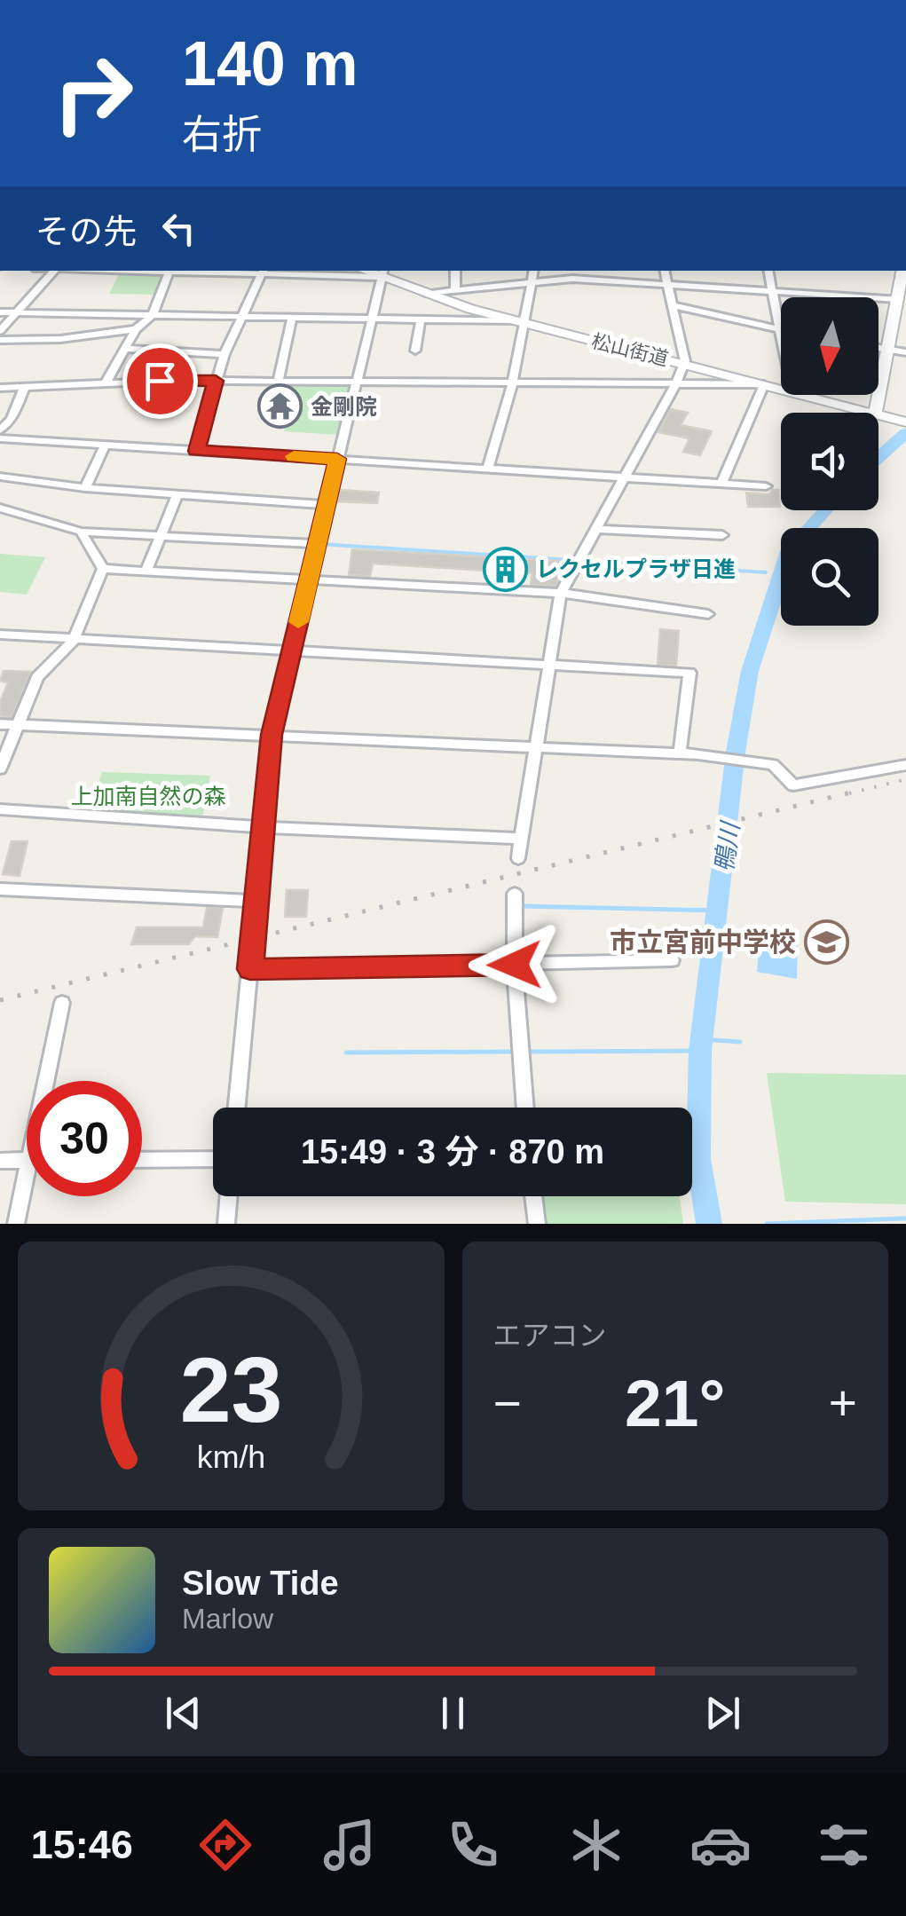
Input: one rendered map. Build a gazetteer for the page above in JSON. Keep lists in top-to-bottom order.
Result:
{
  "streets": {
    "main road": ["松山街道"]
  },
  "water": ["鴨川"],
  "parks": ["上加南自然の森"],
  "places": {
    "temple": ["金剛院"],
    "building": ["レクセルプラザ日進"],
    "school or university": ["市立宮前中学校"]
  },
  "north": "bottom",
  "page": {
    "turn": ["140 m", "右折"],
    "then": "その先",
    "limit": "30",
    "trip": "15:49 · 3 分 · 870 m",
    "tile": "エアコン",
    "heat": ["−", "21°", "+"],
    "song": ["Slow Tide", "Marlow"],
    "tabs": "15:46",
    "gauge": ["23", "km/h"]
  }
}
